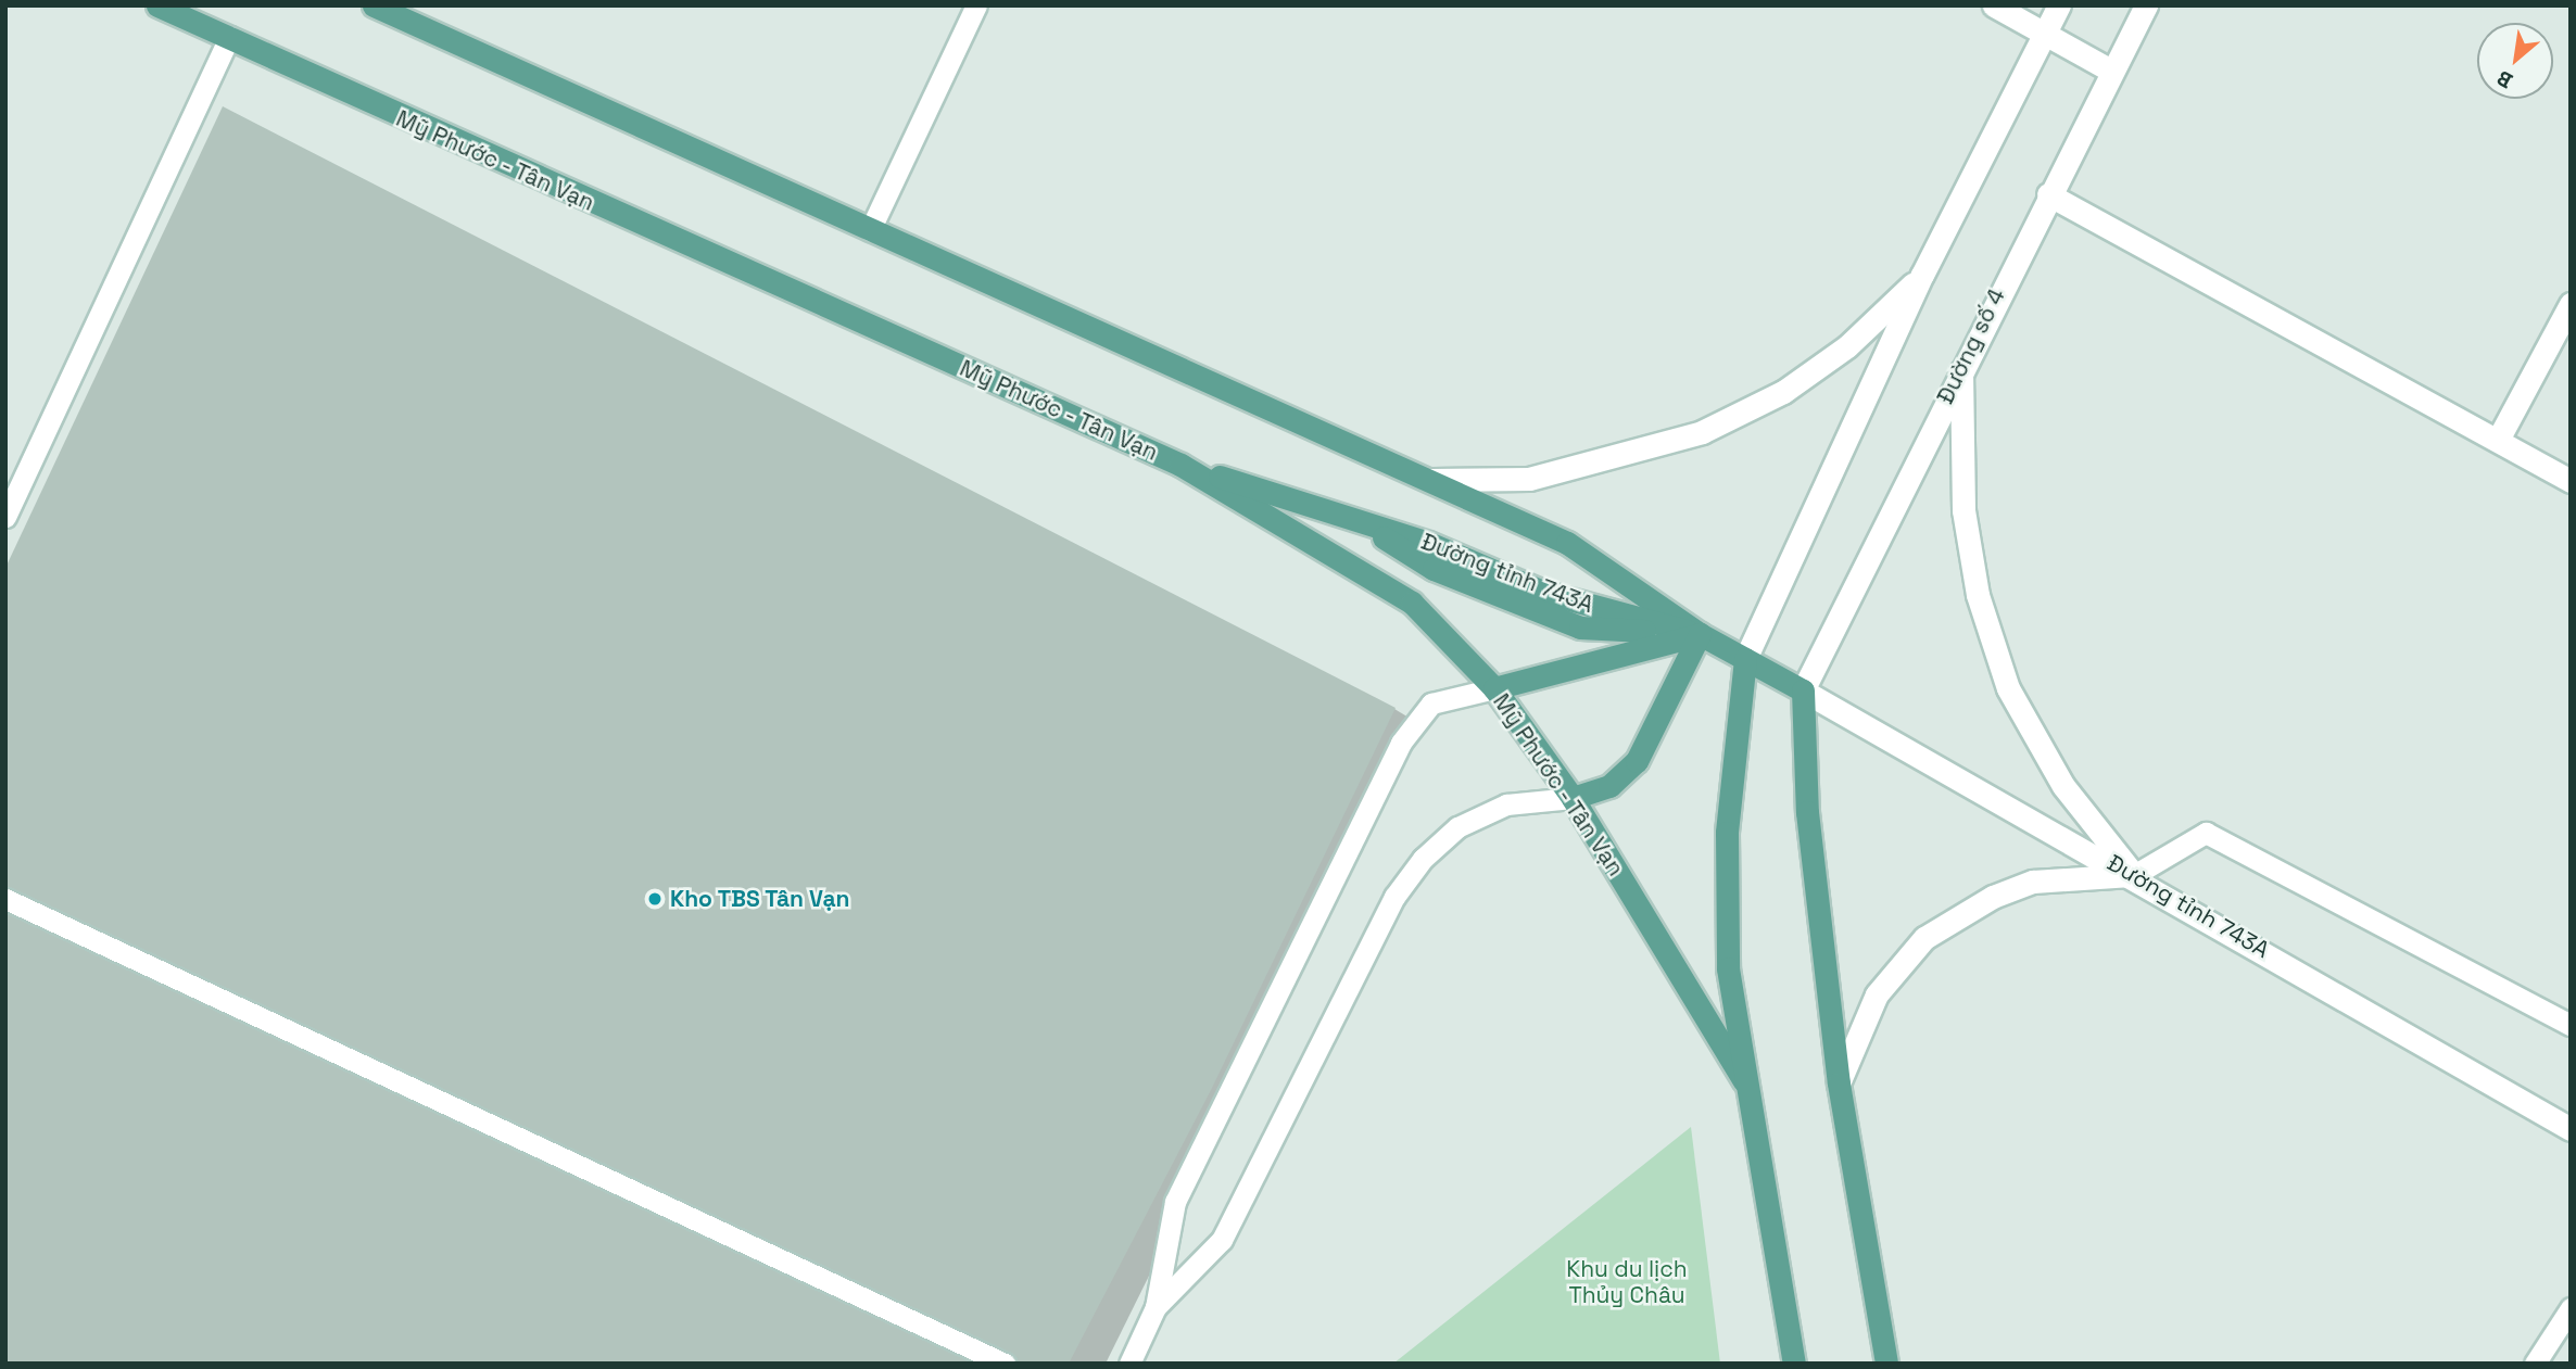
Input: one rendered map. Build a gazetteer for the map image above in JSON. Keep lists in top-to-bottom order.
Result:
{
  "streets": {
    "main road": ["Mỹ Phước - Tân Vạn", "Đường tỉnh 743A"],
    "street": ["Đường số 4"]
  },
  "crossings": [
    ["Mỹ Phước - Tân Vạn", "Đường tỉnh 743A"],
    ["Đường số 4", "Đường tỉnh 743A"]
  ],
  "parks": ["Khu du lịch Thủy Châu"],
  "places": ["Kho TBS Tân Vạn"],
  "north": "bottom left"
}
